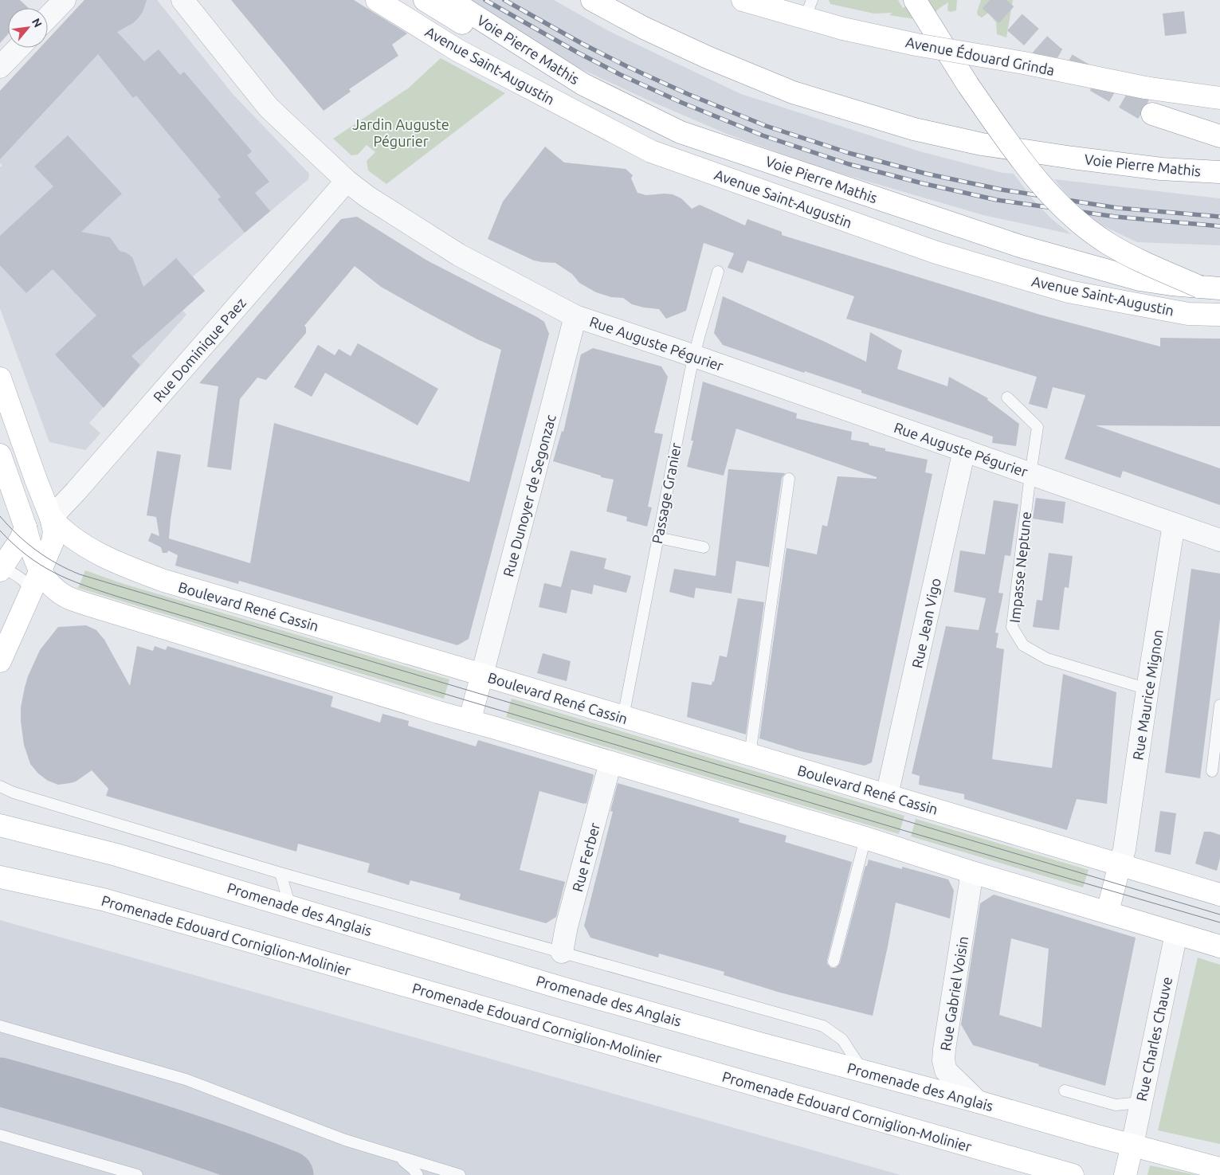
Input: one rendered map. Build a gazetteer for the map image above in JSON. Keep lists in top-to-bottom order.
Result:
{
  "streets": {
    "main road": [
      "Voie Pierre Mathis",
      "Avenue Édouard Grinda",
      "Avenue Saint-Augustin",
      "Boulevard René Cassin",
      "Promenade des Anglais",
      "Promenade Edouard Corniglion-Molinier"
    ],
    "street": [
      "Rue Auguste Pégurier",
      "Rue Dominique Paez",
      "Rue Dunoyer de Segonzac",
      "Rue Jean Vigo",
      "Rue Maurice Mignon",
      "Rue Ferber",
      "Rue Gabriel Voisin",
      "Rue Charles Chauve"
    ],
    "lane": ["Passage Granier", "Impasse Neptune"]
  },
  "crossings": [
    ["Rue Auguste Pégurier", "Rue Dominique Paez"],
    ["Rue Auguste Pégurier", "Passage Granier"],
    ["Rue Auguste Pégurier", "Rue Dunoyer de Segonzac"],
    ["Rue Auguste Pégurier", "Impasse Neptune"],
    ["Rue Auguste Pégurier", "Rue Jean Vigo"],
    ["Rue Auguste Pégurier", "Rue Maurice Mignon"],
    ["Rue Dominique Paez", "Boulevard René Cassin"],
    ["Passage Granier", "Boulevard René Cassin"],
    ["Rue Dunoyer de Segonzac", "Boulevard René Cassin"],
    ["Impasse Neptune", "Rue Maurice Mignon"],
    ["Boulevard René Cassin", "Rue Jean Vigo"],
    ["Boulevard René Cassin", "Rue Maurice Mignon"],
    ["Promenade des Anglais", "Rue Gabriel Voisin"],
    ["Promenade des Anglais", "Rue Charles Chauve"]
  ],
  "parks": ["Jardin Auguste Pégurier"],
  "north": "top right"
}
